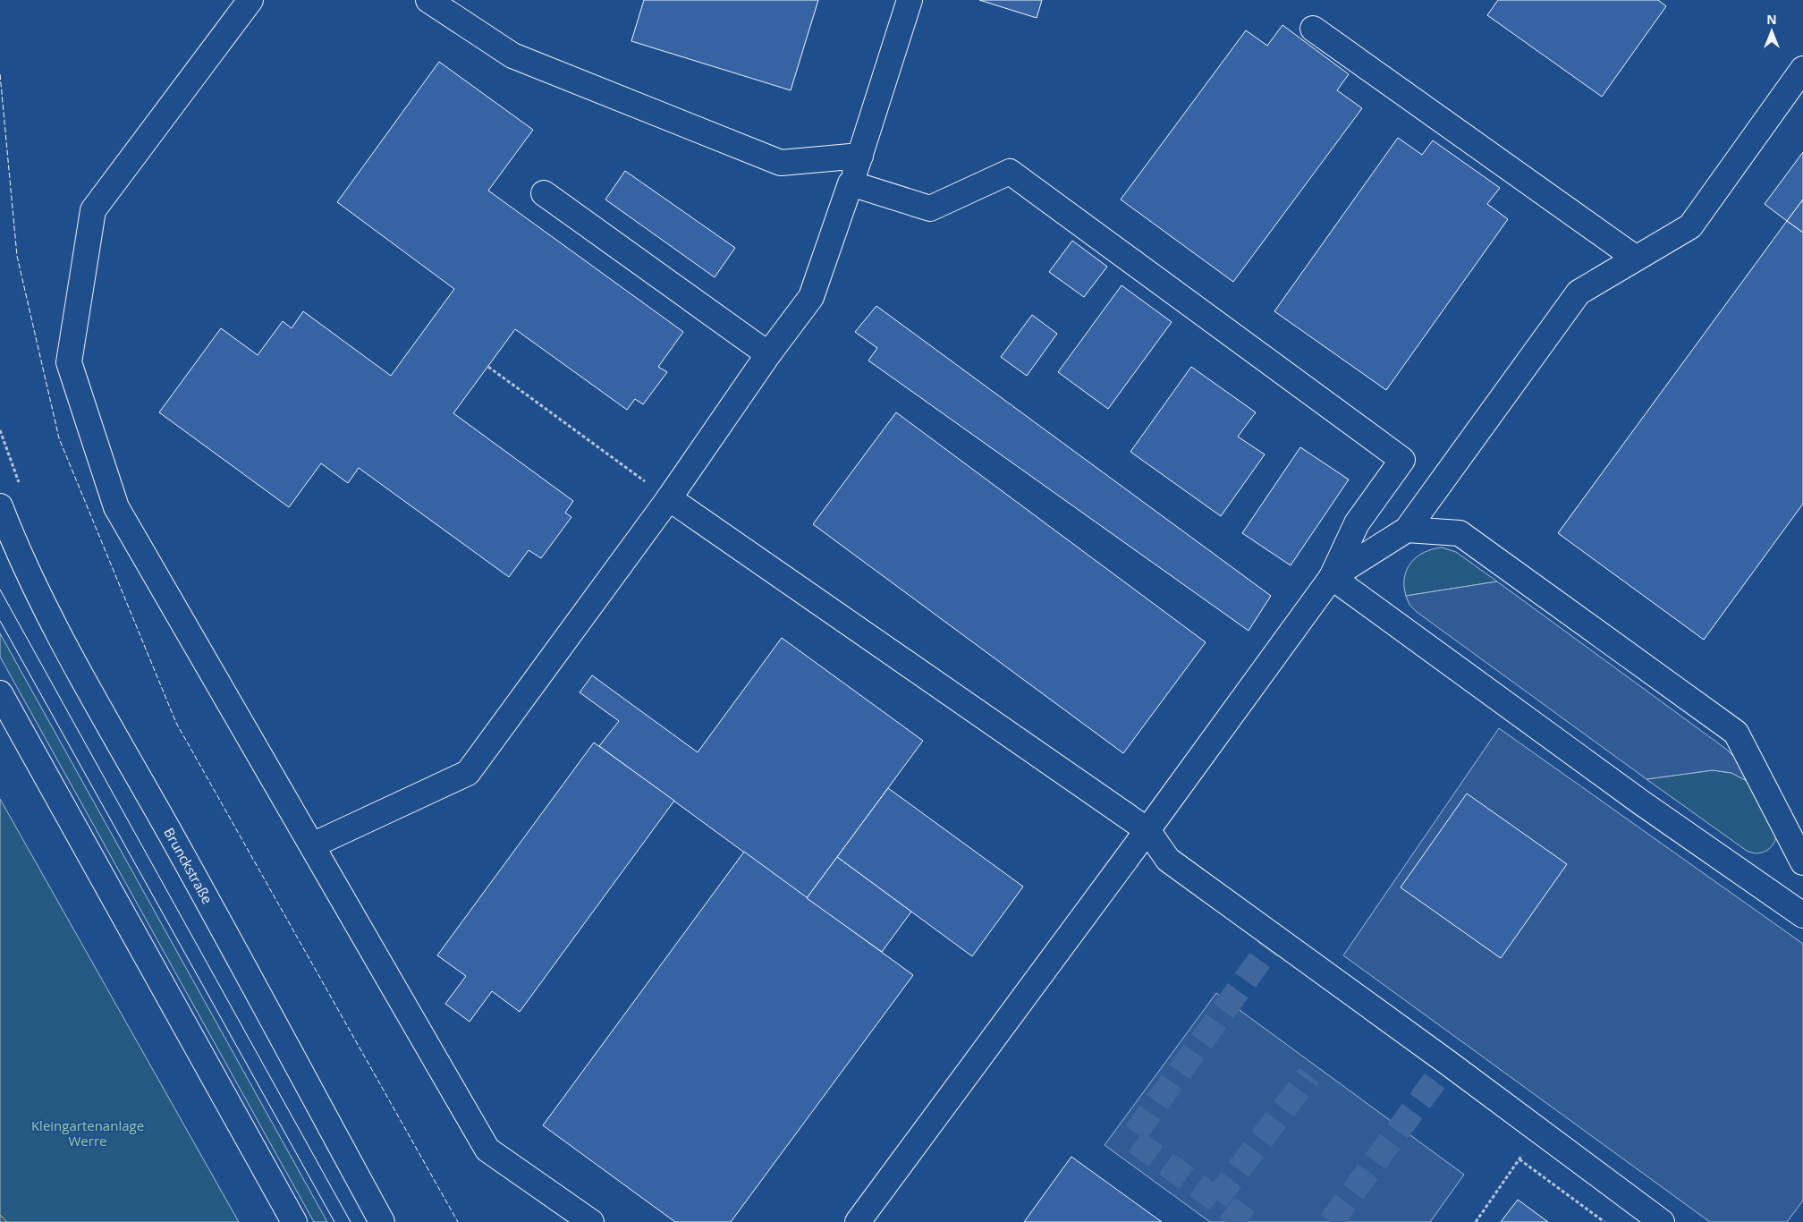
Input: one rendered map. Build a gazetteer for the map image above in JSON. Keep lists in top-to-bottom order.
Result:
{
  "streets": {
    "street": ["Brunckstraße"]
  },
  "parks": ["Kleingartenanlage Werre"],
  "north": "top"
}
